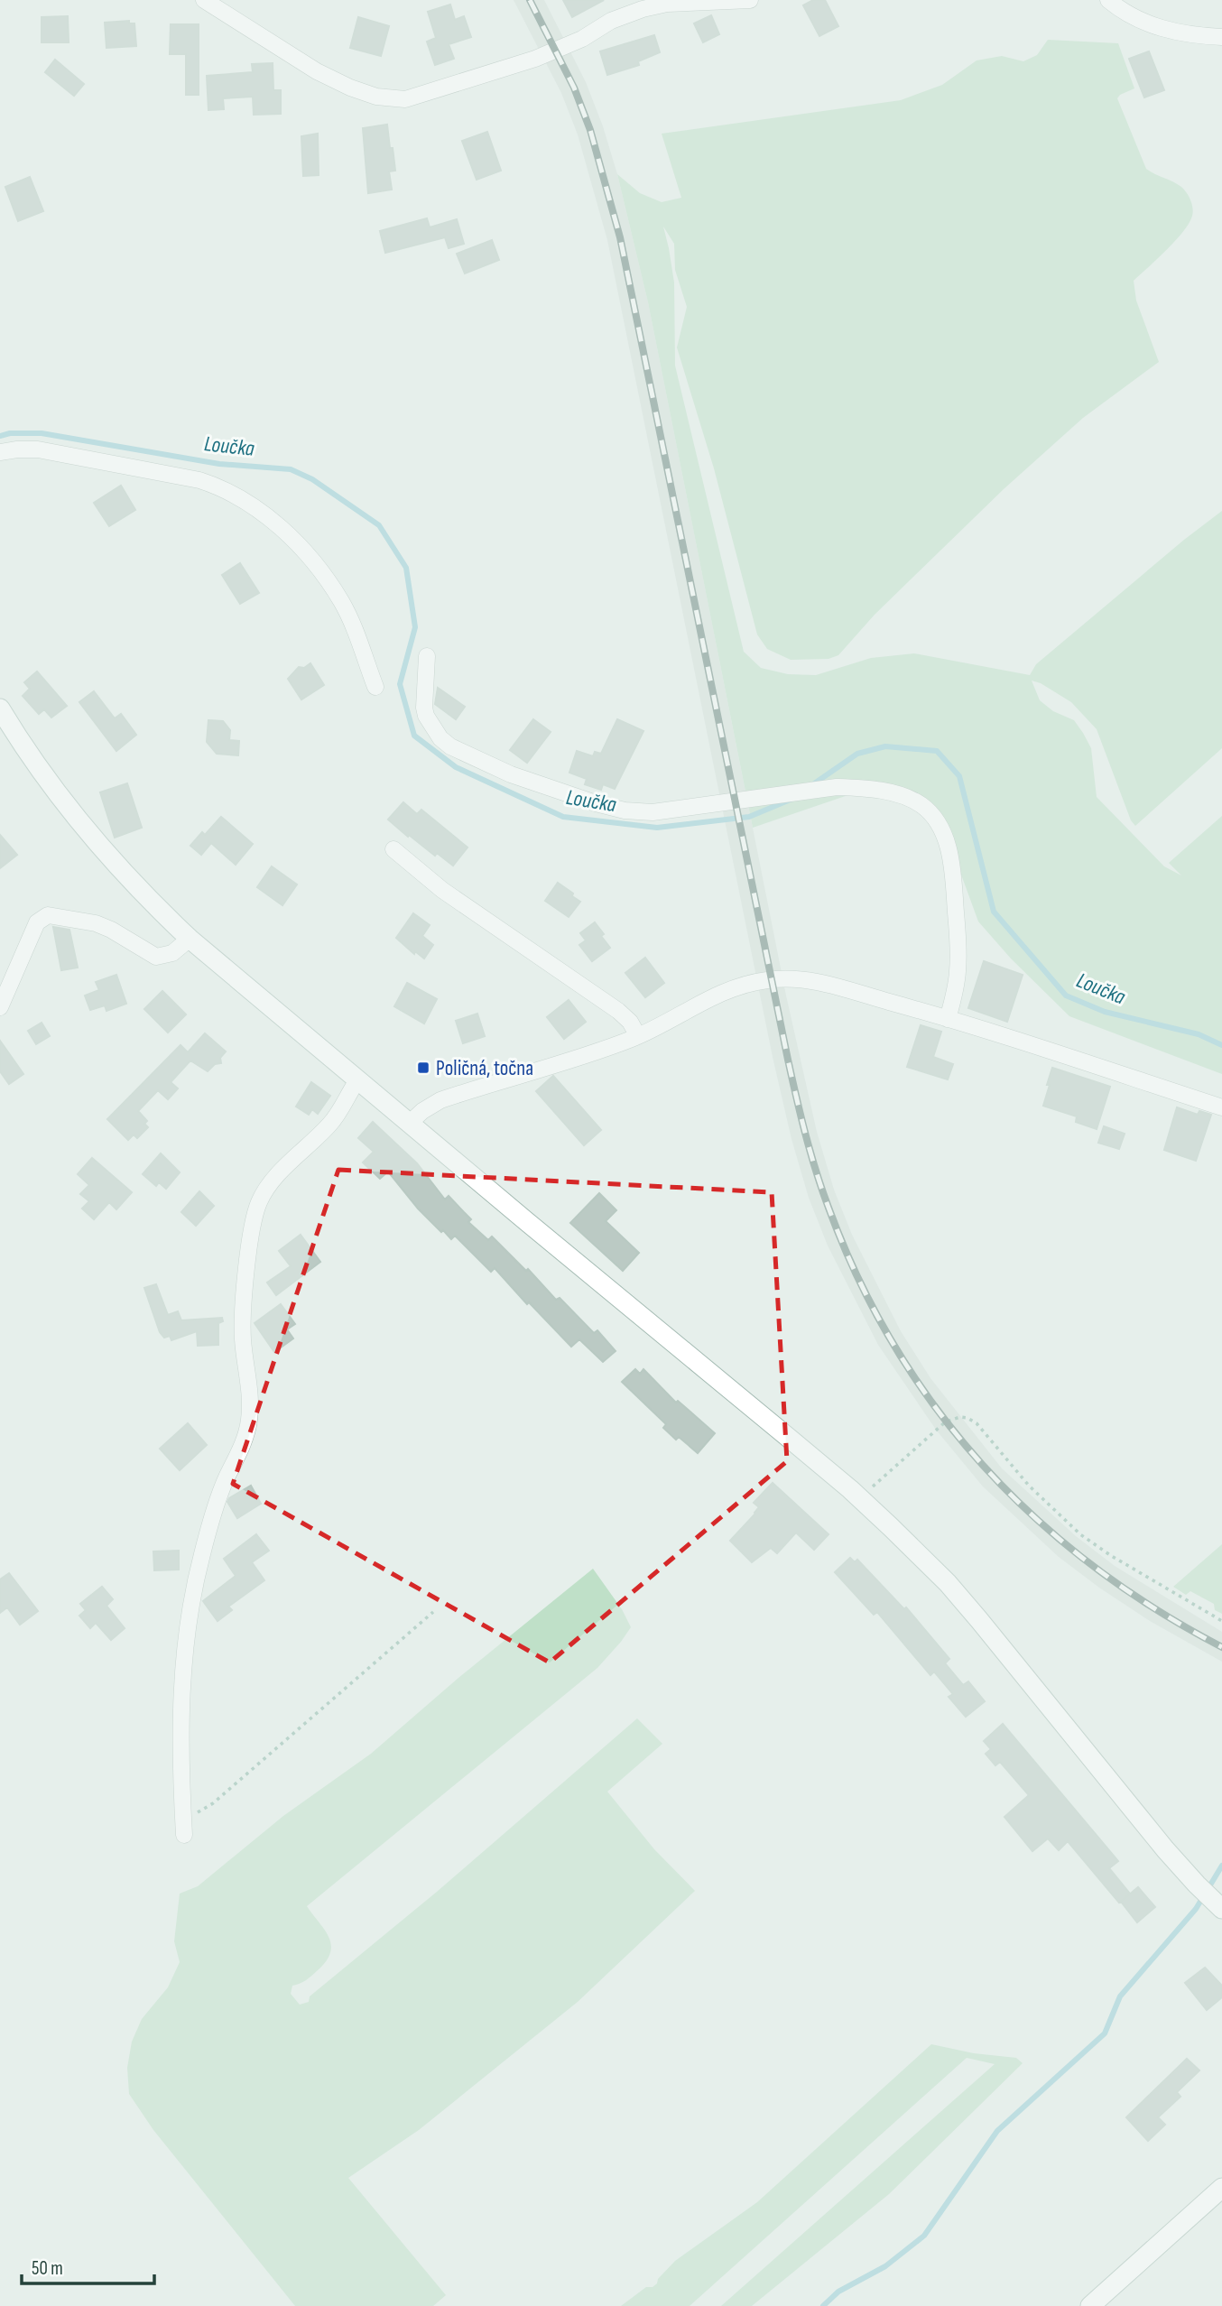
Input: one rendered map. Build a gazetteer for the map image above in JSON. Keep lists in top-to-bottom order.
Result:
{
  "water": ["Loučka"],
  "places": {
    "transit": ["Poličná, točna"]
  },
  "scale_bar": "50 m"
}
